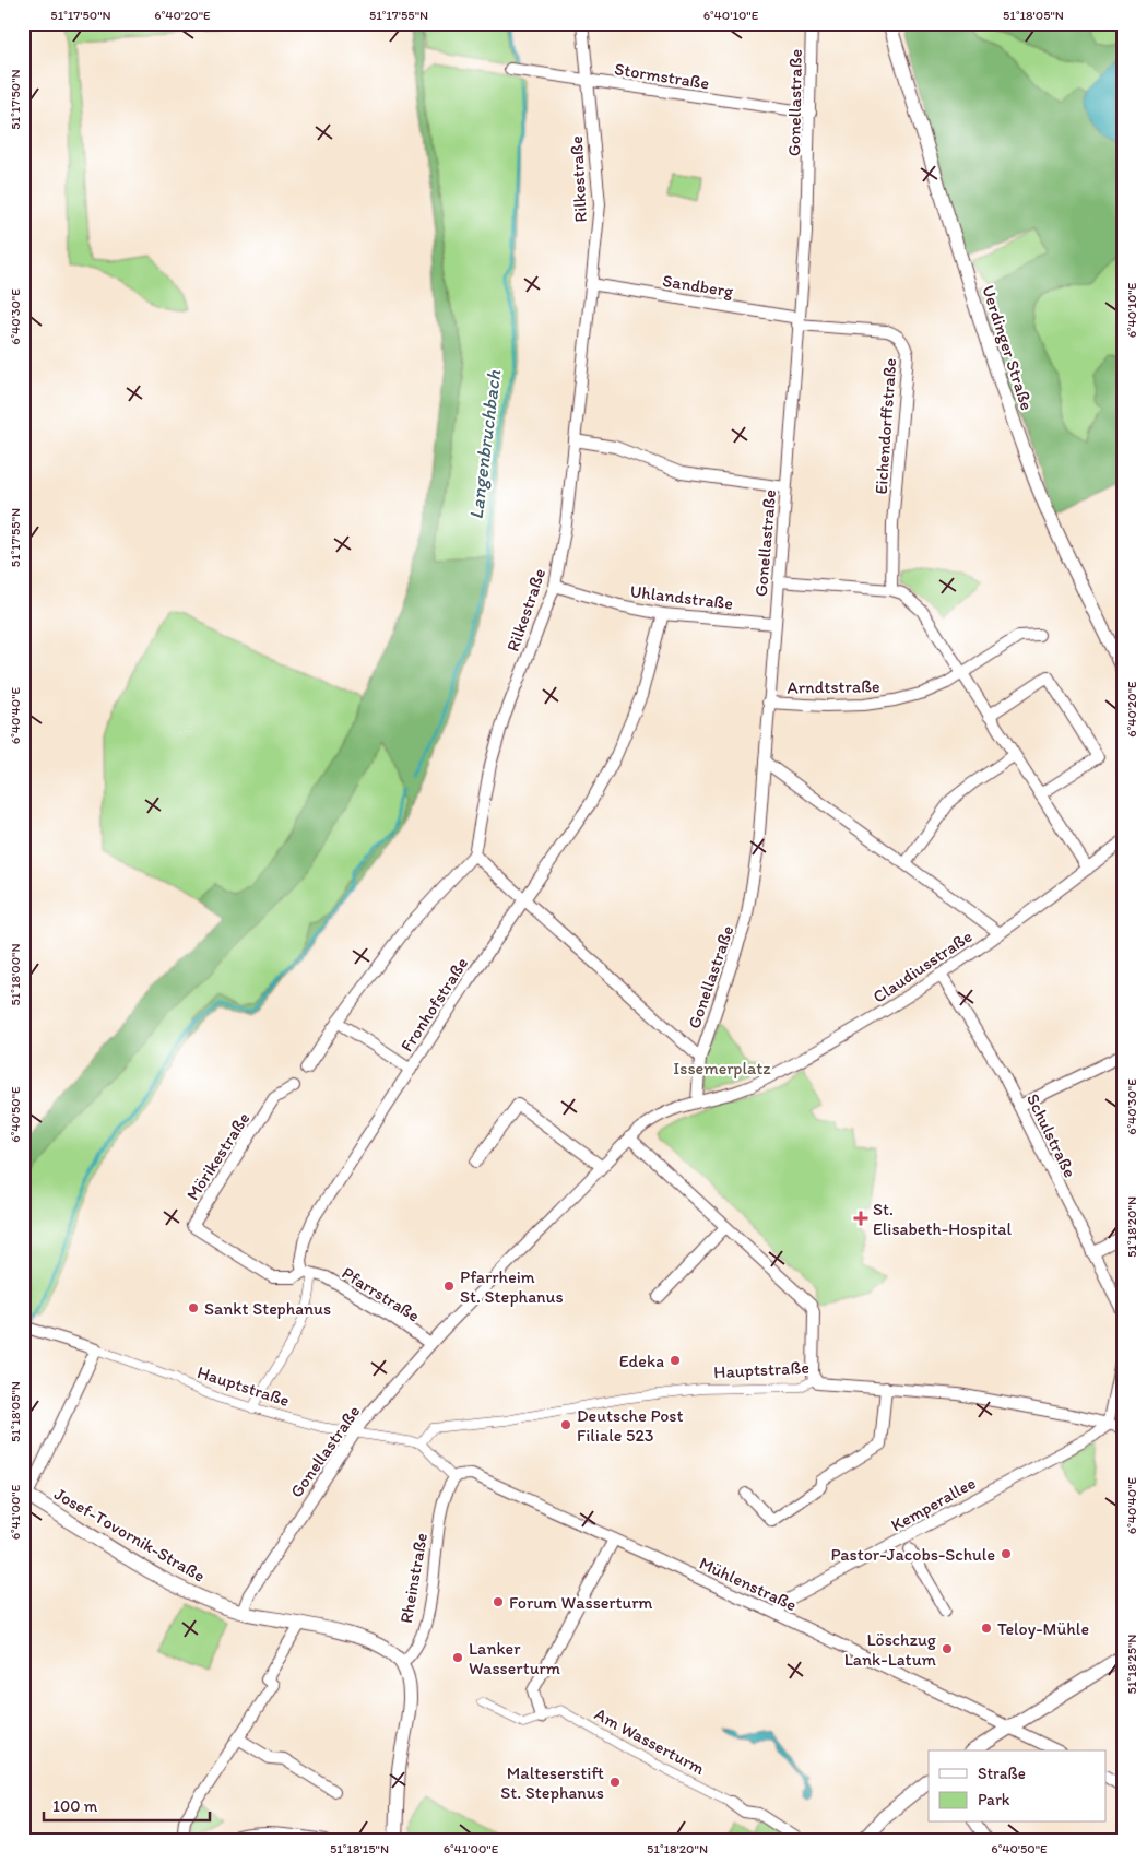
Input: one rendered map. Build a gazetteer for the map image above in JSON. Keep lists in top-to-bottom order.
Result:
{
  "streets": {
    "street": [
      "Stormstraße",
      "Gonellastraße",
      "Rilkestraße",
      "Sandberg",
      "Uerdinger Straße",
      "Eichendorffstraße",
      "Uhlandstraße",
      "Arndtstraße",
      "Claudiusstraße",
      "Fronhofstraße",
      "Schulstraße",
      "Mörikestraße",
      "Pfarrstraße",
      "Hauptstraße",
      "Kemperallee",
      "Josef-Tovornik-Straße",
      "Rheinstraße",
      "Mühlenstraße",
      "Am Wasserturm"
    ]
  },
  "crossings": [
    ["Stormstraße", "Gonellastraße"],
    ["Stormstraße", "Rilkestraße"],
    ["Gonellastraße", "Sandberg"],
    ["Gonellastraße", "Eichendorffstraße"],
    ["Gonellastraße", "Uhlandstraße"],
    ["Gonellastraße", "Arndtstraße"],
    ["Gonellastraße", "Claudiusstraße"],
    ["Gonellastraße", "Pfarrstraße"],
    ["Gonellastraße", "Hauptstraße"],
    ["Gonellastraße", "Josef-Tovornik-Straße"],
    ["Rilkestraße", "Sandberg"],
    ["Rilkestraße", "Uhlandstraße"],
    ["Sandberg", "Eichendorffstraße"],
    ["Uhlandstraße", "Fronhofstraße"],
    ["Claudiusstraße", "Schulstraße"],
    ["Fronhofstraße", "Mörikestraße"],
    ["Fronhofstraße", "Pfarrstraße"],
    ["Fronhofstraße", "Hauptstraße"],
    ["Mörikestraße", "Pfarrstraße"],
    ["Hauptstraße", "Kemperallee"],
    ["Kemperallee", "Mühlenstraße"],
    ["Josef-Tovornik-Straße", "Rheinstraße"],
    ["Rheinstraße", "Mühlenstraße"]
  ],
  "water": ["Langenbruchbach"],
  "parks": ["Issemerplatz"],
  "places": {
    "health": ["St. Elisabeth-Hospital"],
    "other": [
      "Pfarrheim St. Stephanus",
      "Sankt Stephanus",
      "Edeka",
      "Deutsche Post Filiale 523",
      "Pastor-Jacobs-Schule",
      "Forum Wasserturm",
      "Teloy-Mühle",
      "Löschzug Lank-Latum",
      "Lanker Wasserturm",
      "Malteserstift St. Stephanus"
    ]
  },
  "legend": ["Straße", "Park"],
  "scale_bar": "100 m",
  "coordinates": [
    "51°17'50\"N",
    "6°40'20\"E",
    "51°17'55\"N",
    "6°40'10\"E",
    "51°18'05\"N",
    "6°40'30\"E",
    "6°40'40\"E",
    "51°18'00\"N",
    "6°40'50\"E",
    "51°18'20\"N",
    "6°41'00\"E",
    "51°18'25\"N",
    "51°18'15\"N"
  ]
}
